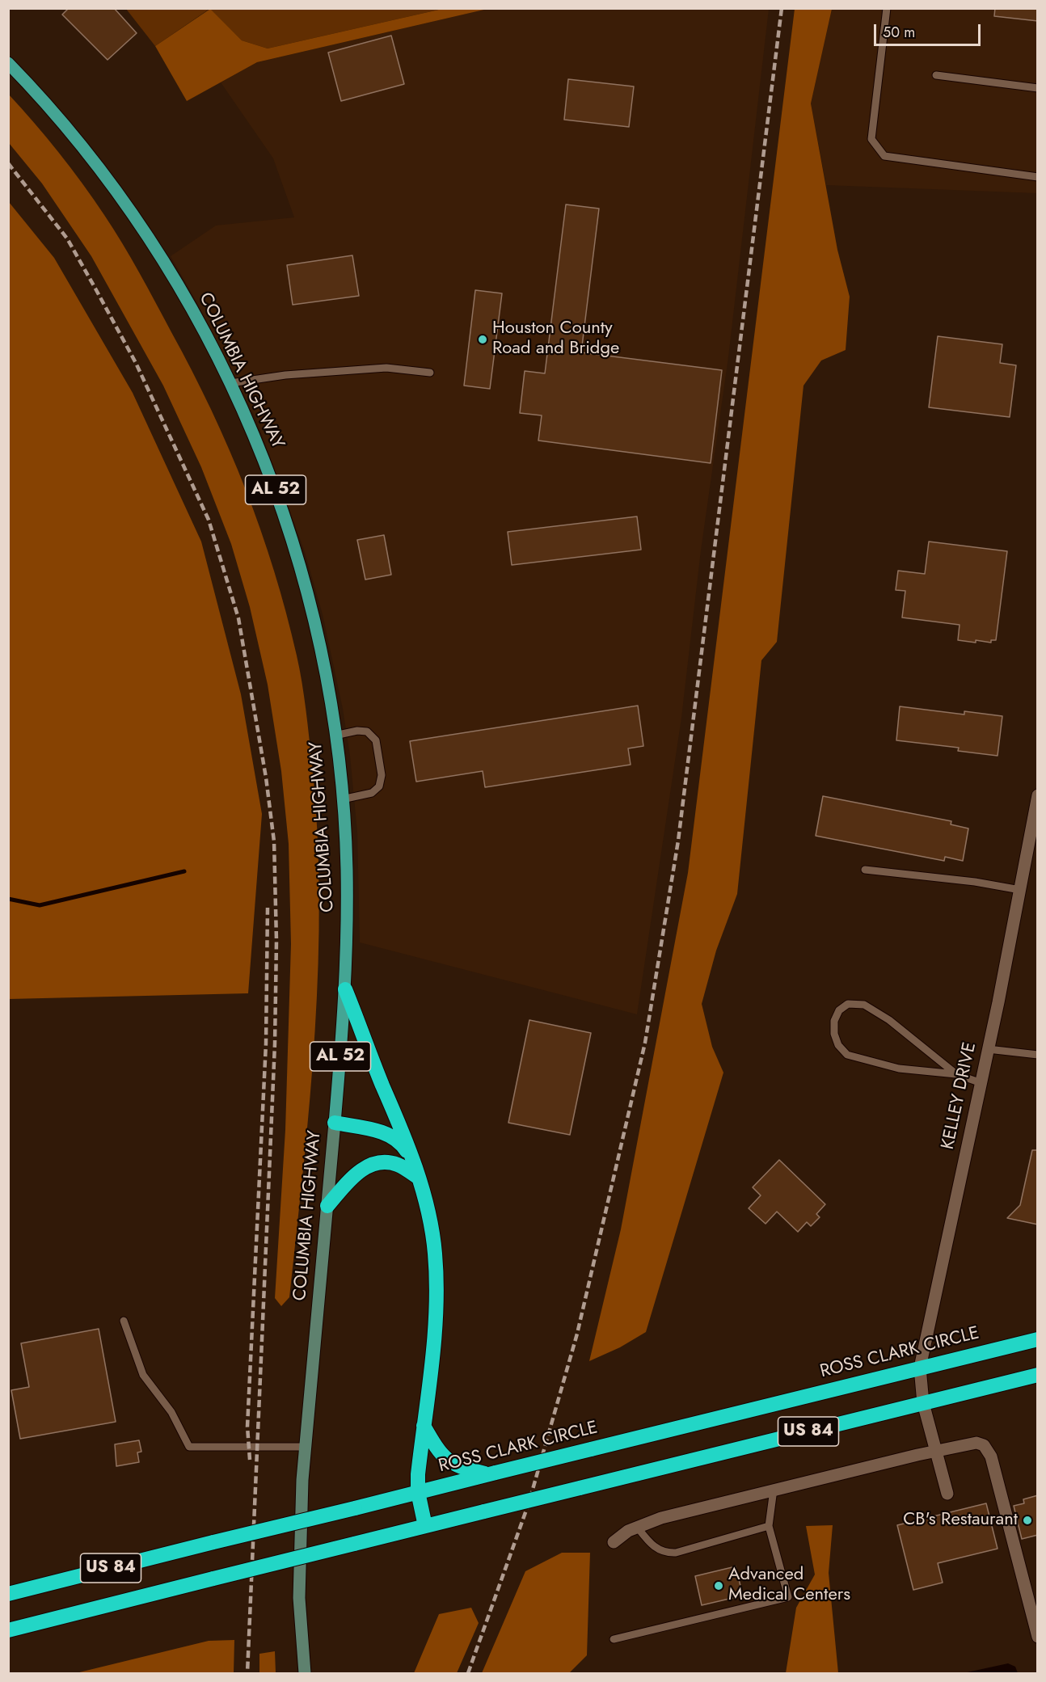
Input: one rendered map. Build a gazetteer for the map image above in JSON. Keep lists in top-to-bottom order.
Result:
{
  "streets": {
    "highway": ["ROSS CLARK CIRCLE", "US 84"],
    "main road": ["COLUMBIA HIGHWAY", "AL 52"],
    "street": ["KELLEY DRIVE"]
  },
  "crossings": [
    ["KELLEY DRIVE", "ROSS CLARK CIRCLE"],
    ["KELLEY DRIVE", "US 84"]
  ],
  "places": ["Houston County Road and Bridge", "CB's Restaurant", "Advanced Medical Centers"],
  "scale_bar": "50 m"
}
